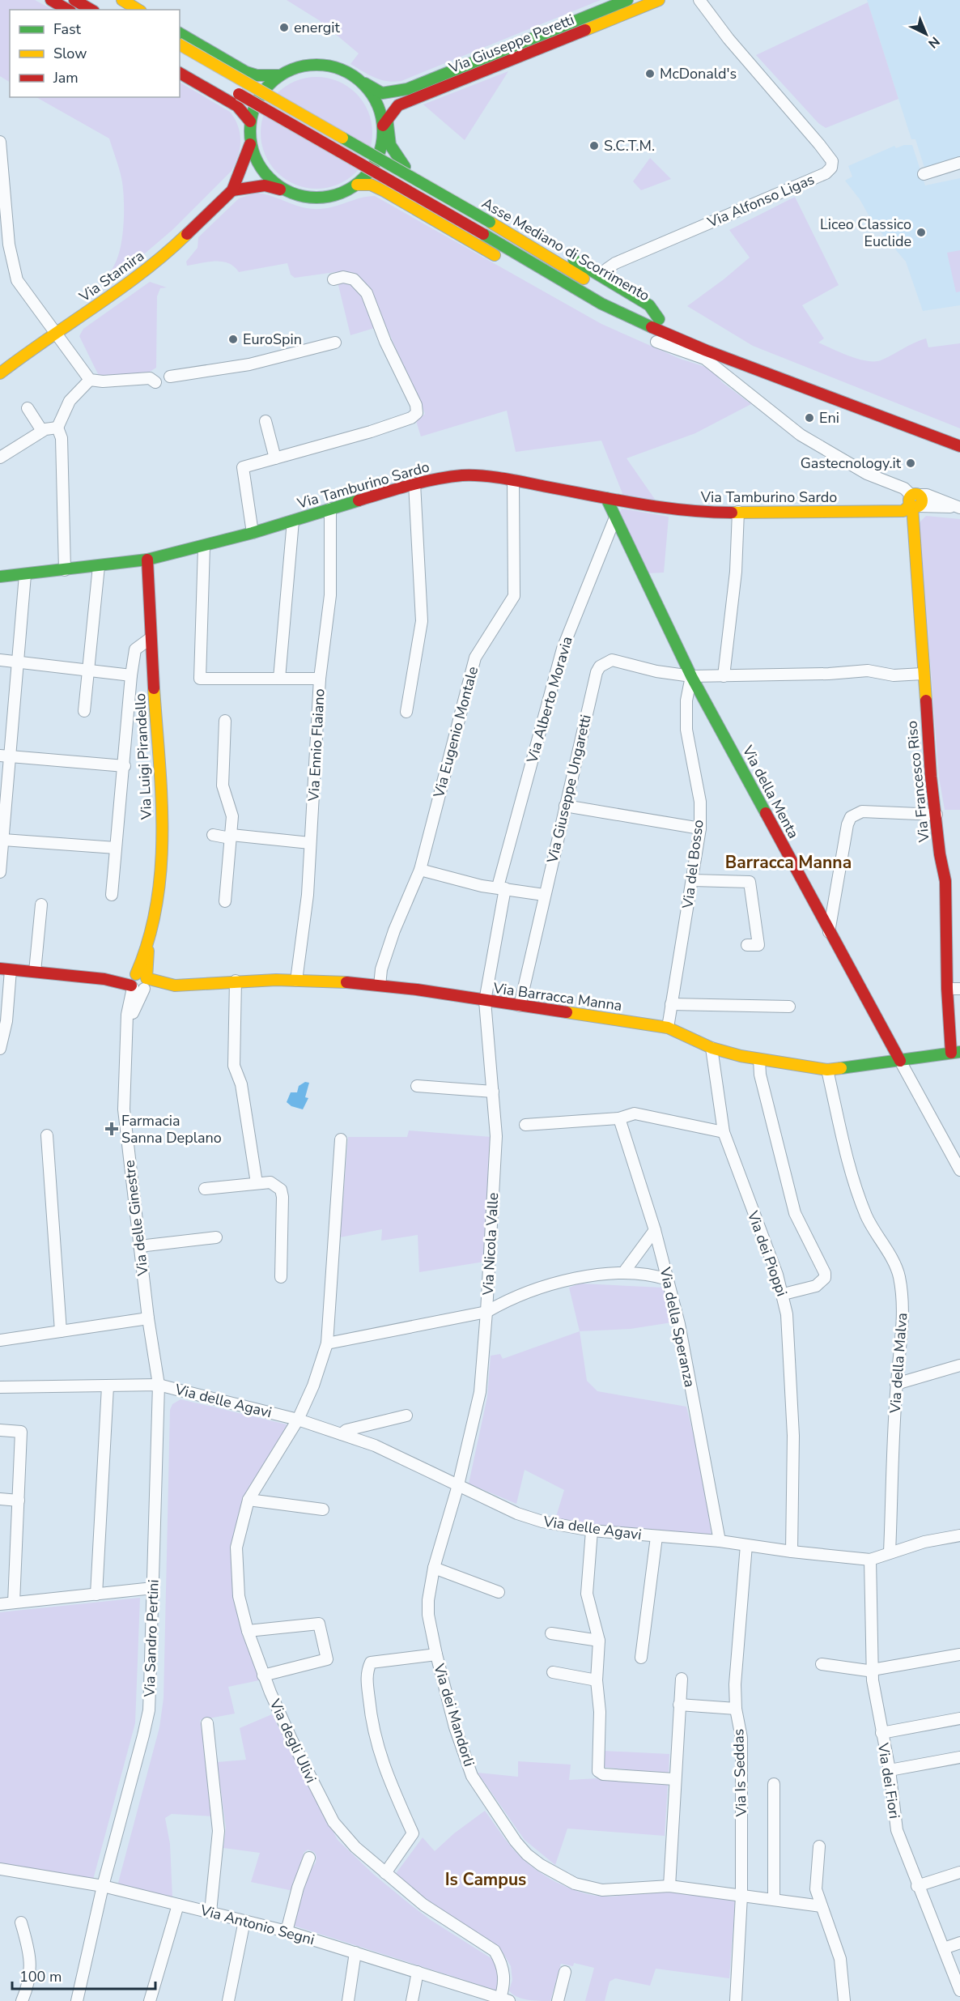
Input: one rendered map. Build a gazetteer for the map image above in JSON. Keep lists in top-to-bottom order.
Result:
{
  "streets": {
    "main road": [
      "Via Giuseppe Peretti",
      "Asse Mediano di Scorrimento",
      "Via Stamira",
      "Via Tamburino Sardo",
      "Via Luigi Pirandello",
      "Via Francesco Riso",
      "Via della Menta",
      "Via Barracca Manna"
    ],
    "street": [
      "Via Alfonso Ligas",
      "Via Alberto Moravia",
      "Via Eugenio Montale",
      "Via Ennio Flaiano",
      "Via Giuseppe Ungaretti",
      "Via del Bosso",
      "Via delle Ginestre",
      "Via Nicola Valle",
      "Via dei Pioppi",
      "Via della Speranza",
      "Via della Malva",
      "Via delle Agavi",
      "Via Sandro Pertini",
      "Via dei Mandorli",
      "Via degli Ulivi",
      "Via Is Seddas",
      "Via dei Fiori",
      "Via Antonio Segni"
    ]
  },
  "crossings": [
    ["Via Giuseppe Peretti", "Via Stamira"],
    ["Via Tamburino Sardo", "Via Eugenio Montale"],
    ["Via Tamburino Sardo", "Via Ennio Flaiano"],
    ["Via Tamburino Sardo", "Via Luigi Pirandello"],
    ["Via Tamburino Sardo", "Via Francesco Riso"],
    ["Via Tamburino Sardo", "Via della Menta"],
    ["Via Alberto Moravia", "Via della Menta"],
    ["Via Alberto Moravia", "Via Barracca Manna"],
    ["Via Alberto Moravia", "Via Nicola Valle"],
    ["Via Eugenio Montale", "Via Barracca Manna"],
    ["Via Ennio Flaiano", "Via Barracca Manna"],
    ["Via Luigi Pirandello", "Via Barracca Manna"],
    ["Via Luigi Pirandello", "Via delle Ginestre"],
    ["Via Francesco Riso", "Via Giuseppe Ungaretti"],
    ["Via Francesco Riso", "Via Barracca Manna"],
    ["Via Giuseppe Ungaretti", "Via della Menta"],
    ["Via Giuseppe Ungaretti", "Via del Bosso"],
    ["Via Giuseppe Ungaretti", "Via Barracca Manna"],
    ["Via della Menta", "Via del Bosso"],
    ["Via della Menta", "Via Barracca Manna"],
    ["Via del Bosso", "Via Barracca Manna"],
    ["Via Barracca Manna", "Via delle Ginestre"],
    ["Via Barracca Manna", "Via Nicola Valle"],
    ["Via Barracca Manna", "Via dei Pioppi"],
    ["Via Barracca Manna", "Via della Malva"],
    ["Via delle Ginestre", "Via delle Agavi"],
    ["Via delle Ginestre", "Via Sandro Pertini"],
    ["Via Nicola Valle", "Via delle Agavi"],
    ["Via Nicola Valle", "Via dei Mandorli"],
    ["Via dei Pioppi", "Via delle Agavi"],
    ["Via della Speranza", "Via delle Agavi"],
    ["Via della Malva", "Via delle Agavi"],
    ["Via delle Agavi", "Via Sandro Pertini"],
    ["Via delle Agavi", "Via dei Mandorli"],
    ["Via delle Agavi", "Via degli Ulivi"],
    ["Via delle Agavi", "Via Is Seddas"],
    ["Via delle Agavi", "Via dei Fiori"],
    ["Via Sandro Pertini", "Via Antonio Segni"],
    ["Via dei Mandorli", "Via Is Seddas"],
    ["Via degli Ulivi", "Via Antonio Segni"]
  ],
  "districts": ["Barracca Manna", "Is Campus"],
  "places": {
    "other": [
      "energit",
      "McDonald's",
      "S.C.T.M.",
      "Liceo Classico Euclide",
      "EuroSpin",
      "Eni",
      "Gastecnology.it"
    ],
    "health": ["Farmacia Sanna Deplano"]
  },
  "legend": ["Fast", "Slow", "Jam"],
  "scale_bar": "100 m",
  "north": "bottom right"
}
